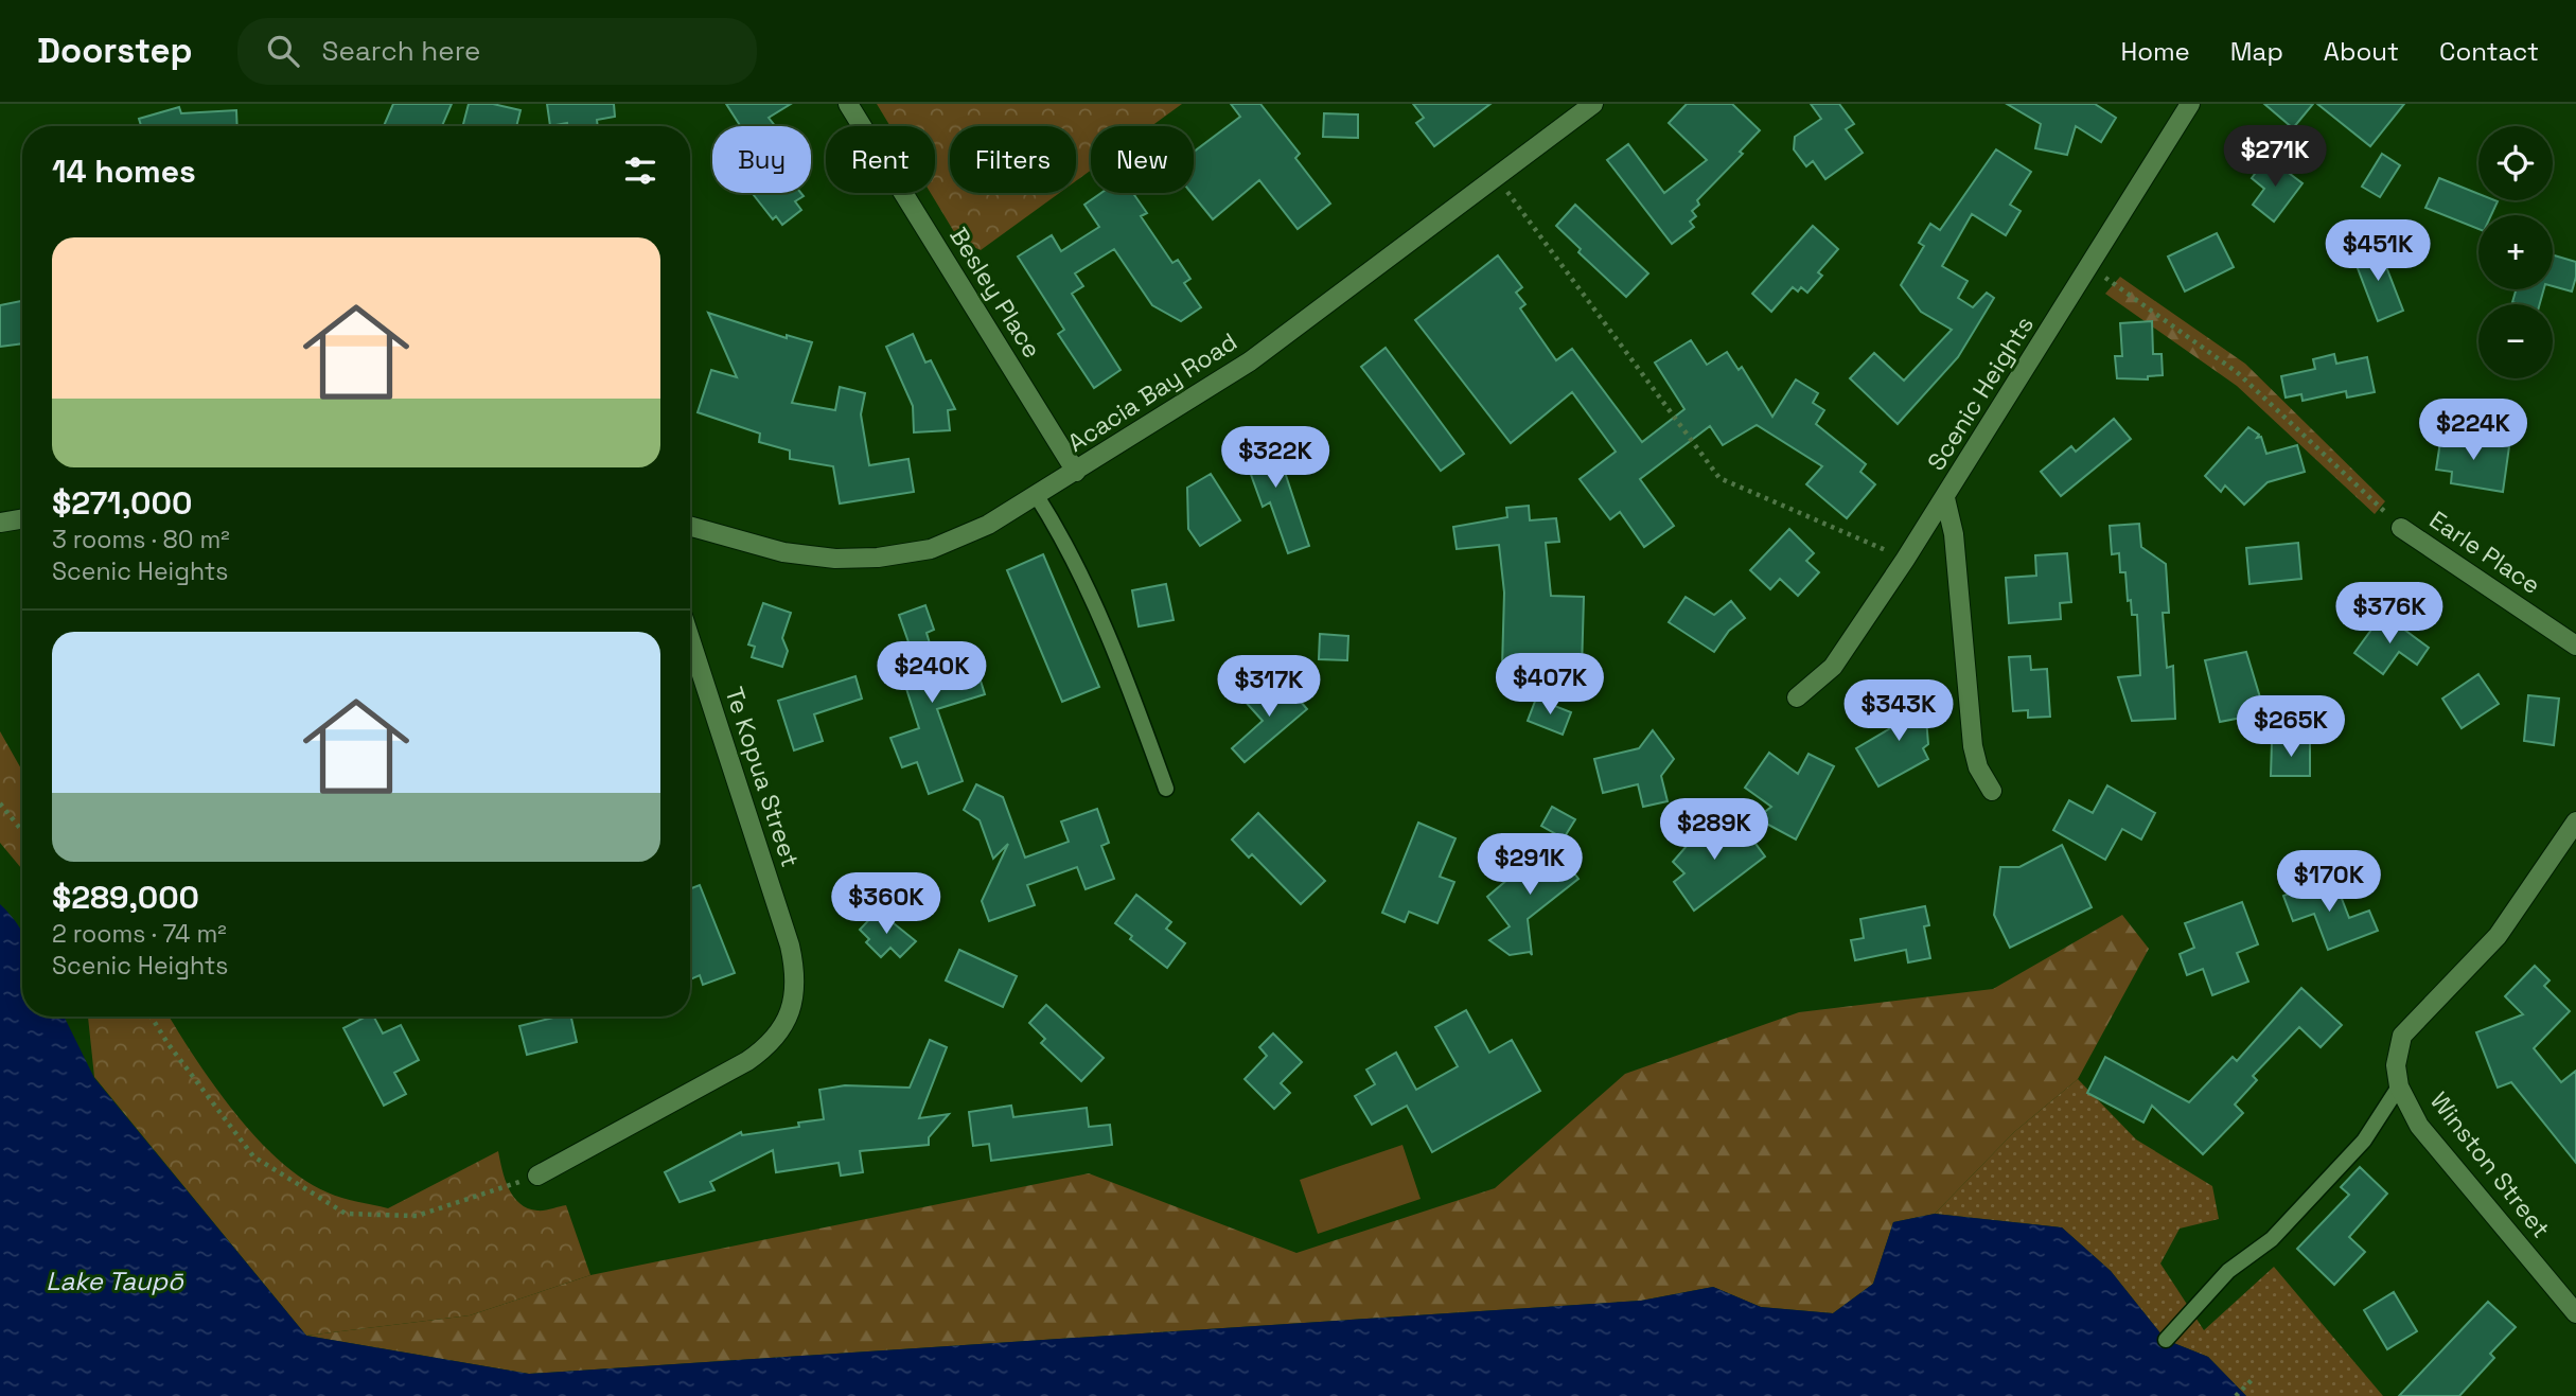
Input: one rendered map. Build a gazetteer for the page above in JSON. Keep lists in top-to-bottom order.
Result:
{
  "streets": {
    "street": [
      "Besley Place",
      "Acacia Bay Road",
      "Scenic Heights",
      "Earle Place",
      "Te Kopua Street",
      "Winston Street"
    ]
  },
  "crossings": [
    ["Besley Place", "Acacia Bay Road"]
  ],
  "water": ["Lake Taupō"],
  "page": {
    "header": "Doorstep",
    "search": "Search here",
    "nav": [
      "Home",
      "Map",
      "About",
      "Contact"
    ],
    "price": [
      "$271K",
      "$451K",
      "$224K",
      "$322K",
      "$376K",
      "$240K",
      "$407K",
      "$317K",
      "$343K",
      "$265K",
      "$289K",
      "$291K",
      "$170K",
      "$360K"
    ],
    "map_buttons": ["+", "−"],
    "chip": [
      "Buy",
      "Rent",
      "Filters",
      "New"
    ],
    "heading": "14 homes",
    "list": [
      {
        "name": "$271,000",
        "note": "3 rooms · 80 m² · Scenic Heights"
      },
      {
        "name": "$289,000",
        "note": "2 rooms · 74 m² · Scenic Heights"
      }
    ]
  }
}
